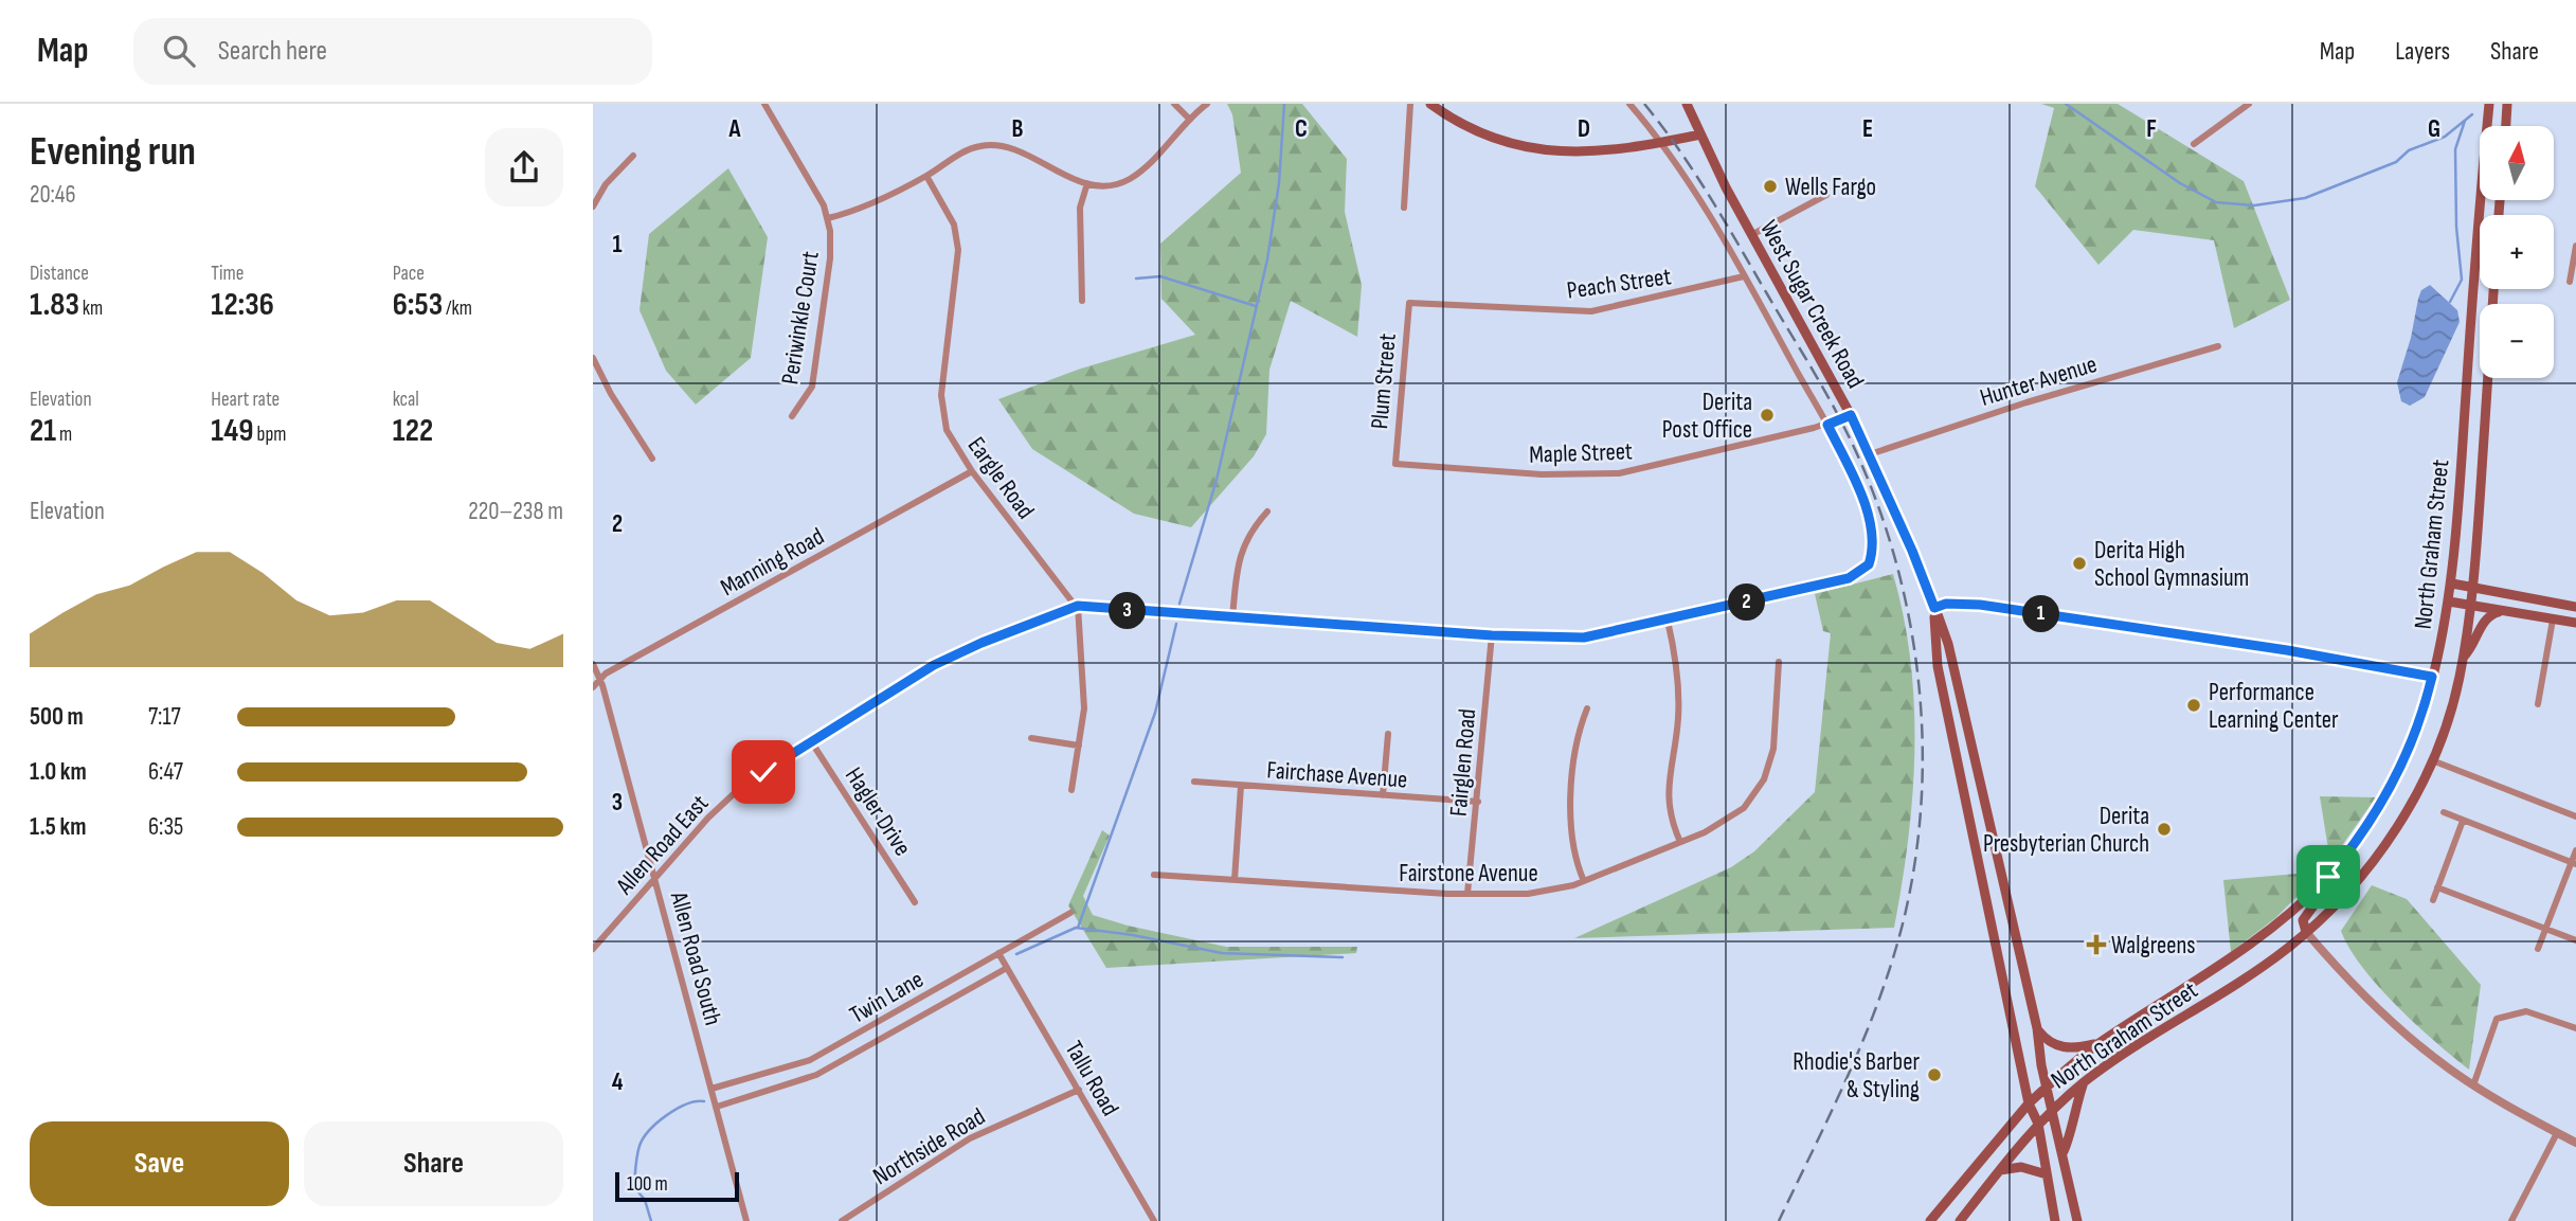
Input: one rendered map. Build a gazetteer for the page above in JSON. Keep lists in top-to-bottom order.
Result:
{
  "streets": {
    "main road": ["West Sugar Creek Road", "North Graham Street"],
    "street": [
      "Peach Street",
      "Periwinkle Court",
      "Hunter Avenue",
      "Plum Street",
      "Maple Street",
      "Eargle Road",
      "Manning Road",
      "Fairglen Road",
      "Fairchase Avenue",
      "Hagler Drive",
      "Allen Road East",
      "Fairstone Avenue",
      "Allen Road South",
      "Twin Lane",
      "Tallu Road",
      "Northside Road"
    ]
  },
  "crossings": [
    ["Peach Street", "Plum Street"],
    ["West Sugar Creek Road", "Hunter Avenue"],
    ["West Sugar Creek Road", "Maple Street"],
    ["West Sugar Creek Road", "North Graham Street"],
    ["Plum Street", "Maple Street"],
    ["Eargle Road", "Manning Road"],
    ["Eargle Road", "Allen Road East"],
    ["Manning Road", "Allen Road South"],
    ["Fairglen Road", "Fairchase Avenue"],
    ["Fairglen Road", "Fairstone Avenue"],
    ["Hagler Drive", "Allen Road East"],
    ["Allen Road East", "Allen Road South"],
    ["Allen Road South", "Twin Lane"],
    ["Twin Lane", "Tallu Road"],
    ["Tallu Road", "Northside Road"]
  ],
  "places": {
    "other": [
      "Wells Fargo",
      "Derita Post Office",
      "Derita High School Gymnasium",
      "Performance Learning Center",
      "Derita Presbyterian Church",
      "Rhodie's Barber & Styling"
    ],
    "health": ["Walgreens"]
  },
  "scale_bar": "100 m",
  "north": "top",
  "page": {
    "header": "Map",
    "search": "Search here",
    "nav": ["Map", "Layers", "Share"],
    "heading": ["Evening run", "20:46"],
    "map_buttons": ["+", "−"],
    "stats": [
      ["Distance", "1.83 km"],
      ["Time", "12:36"],
      ["Pace", "6:53 /km"],
      ["Elevation", "21 m"],
      ["Heart rate", "149 bpm"],
      ["kcal", "122"]
    ],
    "chart": ["Elevation", "220–238 m"],
    "pins": ["2", "3", "1"],
    "list": [
      {
        "name": "500 m",
        "note": "7:17"
      },
      {
        "name": "1.0 km",
        "note": "6:47"
      },
      {
        "name": "1.5 km",
        "note": "6:35"
      }
    ],
    "buttons": ["Save", "Share"],
    "scale": "100 m"
  },
  "grid": {
    "columns": [
      "A",
      "B",
      "C",
      "D",
      "E",
      "F",
      "G"
    ],
    "rows": [
      "1",
      "2",
      "3",
      "4"
    ]
  }
}
